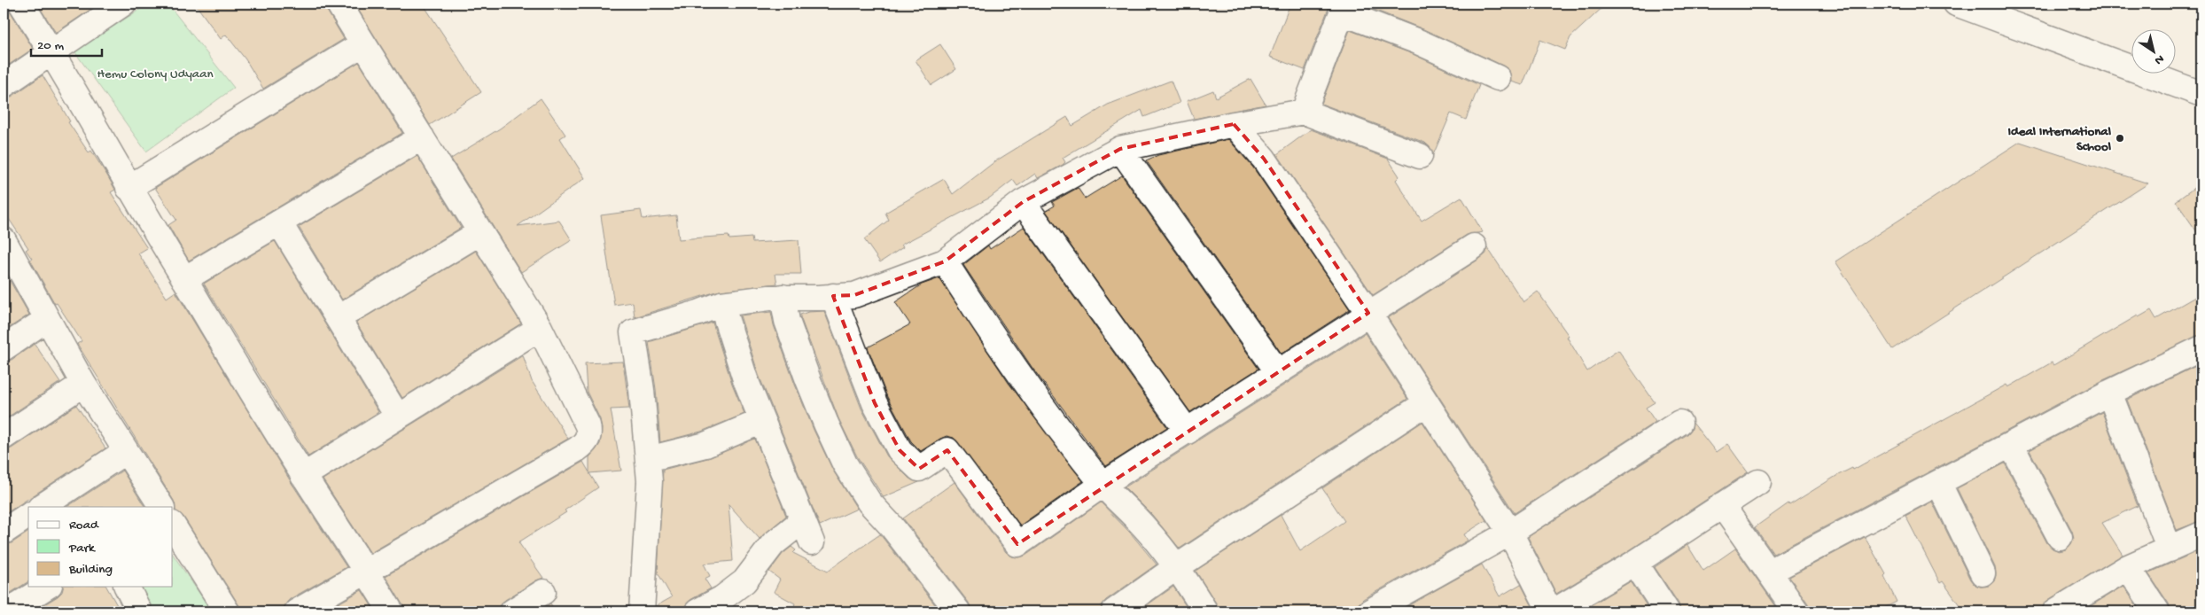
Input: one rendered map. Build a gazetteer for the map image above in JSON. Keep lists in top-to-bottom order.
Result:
{
  "parks": ["Hemu Colony Udyaan"],
  "places": ["Ideal International School"],
  "legend": ["Road", "Park", "Building"],
  "scale_bar": "20 m",
  "north": "bottom right"
}
